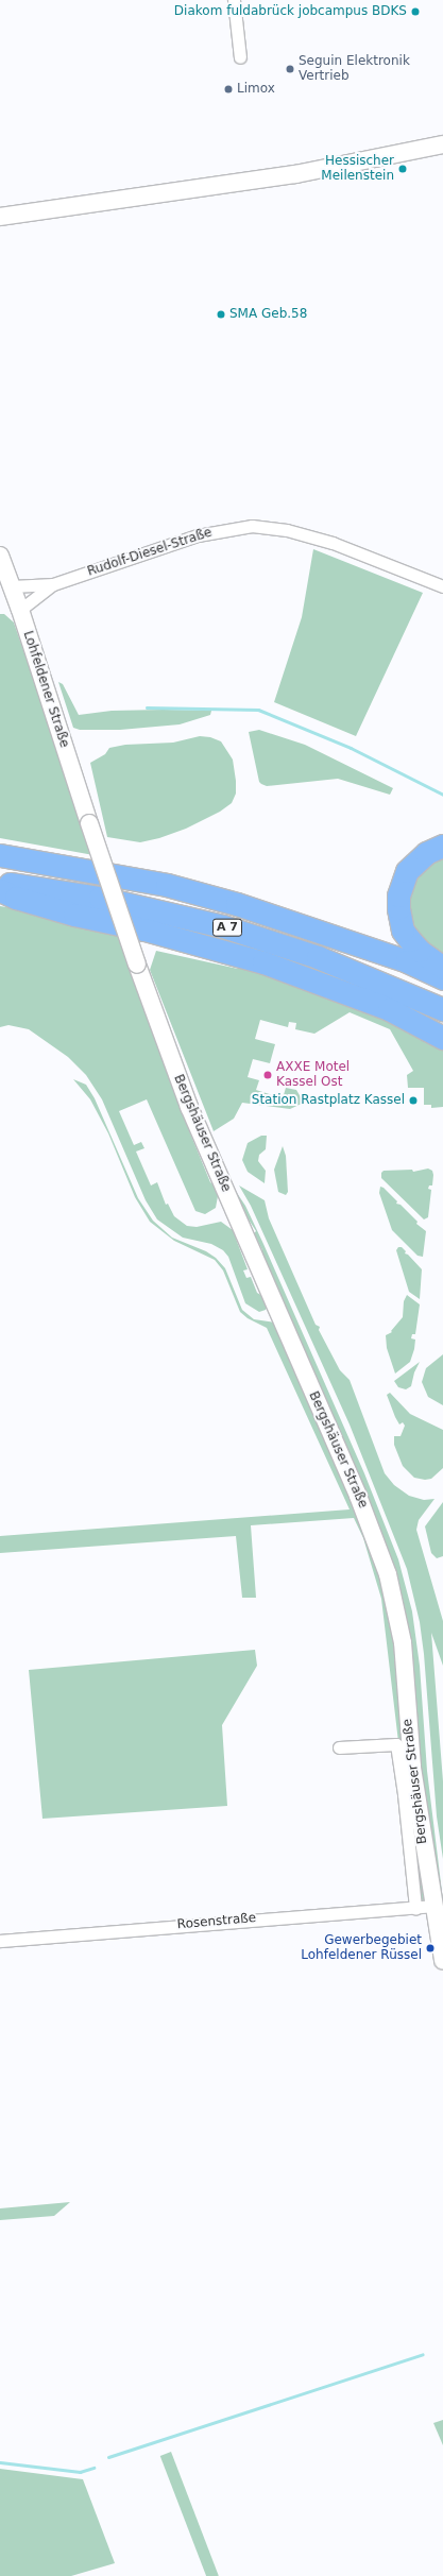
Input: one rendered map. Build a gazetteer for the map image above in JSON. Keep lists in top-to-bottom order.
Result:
{
  "streets": {
    "highway": ["A 7"],
    "main road": ["Lohfeldener Straße", "Bergshäuser Straße"],
    "street": ["Rudolf-Diesel-Straße", "Rosenstraße"]
  },
  "crossings": [
    ["Rudolf-Diesel-Straße", "Lohfeldener Straße"],
    ["Lohfeldener Straße", "Bergshäuser Straße"],
    ["Bergshäuser Straße", "Rosenstraße"]
  ],
  "places": [
    "Diakom fuldabrück jobcampus BDKS",
    "Seguin Elektronik Vertrieb",
    "Limox",
    "Hessischer Meilenstein",
    "SMA Geb.58",
    "AXXE Motel Kassel Ost",
    "Station Rastplatz Kassel",
    "Gewerbegebiet Lohfeldener Rüssel"
  ]
}
